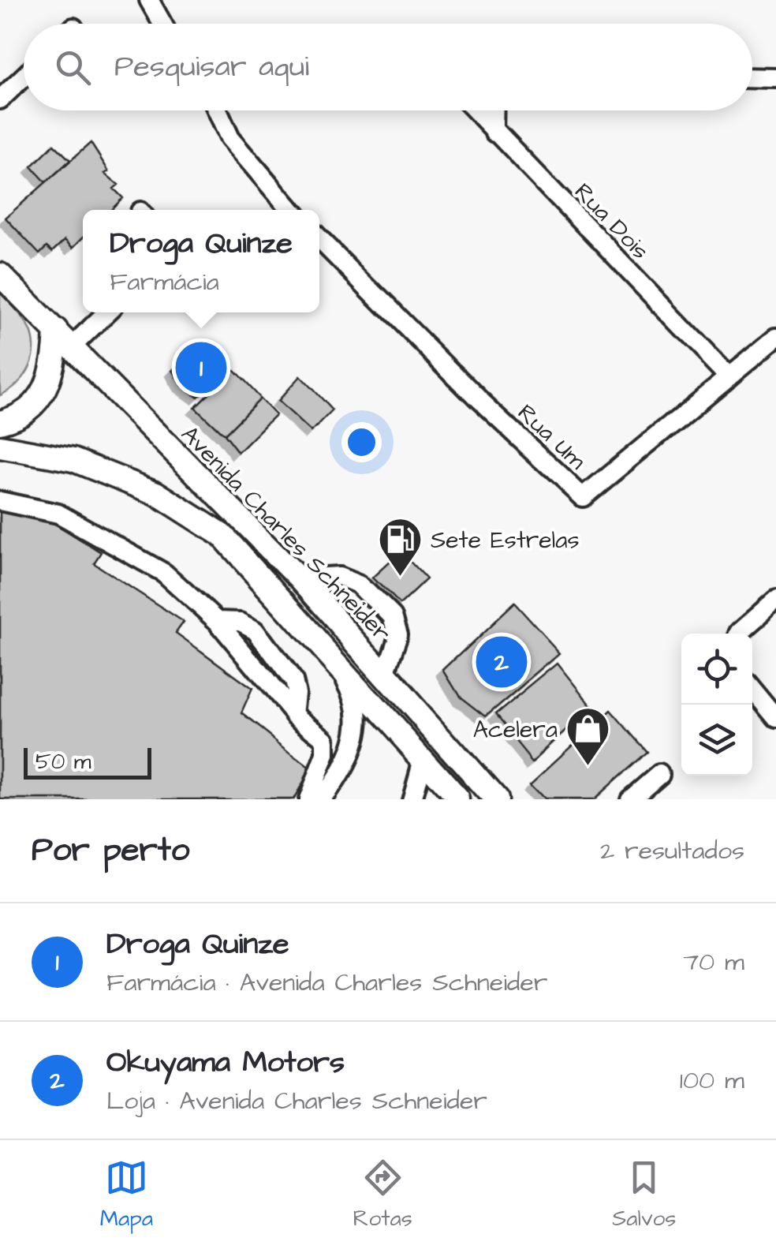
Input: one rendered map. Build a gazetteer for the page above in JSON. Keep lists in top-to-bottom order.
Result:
{
  "streets": {
    "main road": ["Avenida Charles Schneider"],
    "street": ["Rua Dois", "Rua Um"]
  },
  "crossings": [
    ["Rua Dois", "Rua Um"]
  ],
  "places": {
    "fuel station": ["Sete Estrelas"],
    "shop": ["Acelera"]
  },
  "scale_bar": "50 m",
  "page": {
    "search": "Pesquisar aqui",
    "popup": ["Droga Quinze", "Farmácia"],
    "pins": ["1", "2"],
    "scale": "50 m",
    "heading": ["Por perto", "2 resultados"],
    "list": [
      {
        "mark": "1",
        "name": "Droga Quinze",
        "note": "Farmácia · Avenida Charles Schneider",
        "value": "70 m"
      },
      {
        "mark": "2",
        "name": "Okuyama Motors",
        "note": "Loja · Avenida Charles Schneider",
        "value": "100 m"
      }
    ],
    "nav": ["Mapa", "Rotas", "Salvos"]
  }
}
